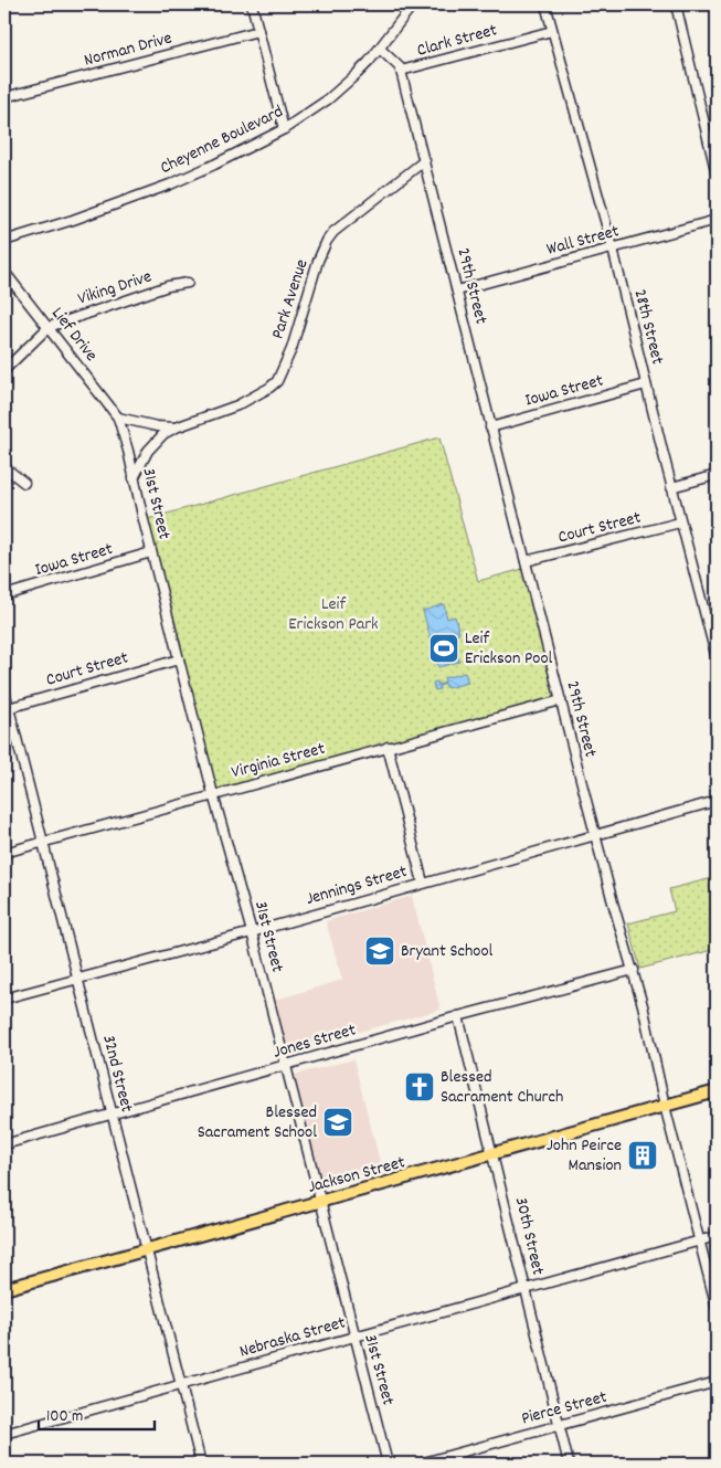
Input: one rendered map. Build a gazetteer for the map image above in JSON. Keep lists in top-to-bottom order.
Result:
{
  "streets": {
    "main road": ["Jackson Street"],
    "street": [
      "Clark Street",
      "Norman Drive",
      "Cheyenne Boulevard",
      "Wall Street",
      "29th Street",
      "Viking Drive",
      "Park Avenue",
      "28th Street",
      "Lief Drive",
      "Iowa Street",
      "31st Street",
      "Court Street",
      "Virginia Street",
      "Jennings Street",
      "Jones Street",
      "32nd Street",
      "30th Street",
      "Nebraska Street",
      "Pierce Street"
    ]
  },
  "crossings": [
    ["Clark Street", "29th Street"],
    ["Clark Street", "28th Street"],
    ["Cheyenne Boulevard", "29th Street"],
    ["Wall Street", "29th Street"],
    ["Wall Street", "28th Street"],
    ["29th Street", "Park Avenue"],
    ["29th Street", "Iowa Street"],
    ["29th Street", "Court Street"],
    ["29th Street", "Virginia Street"],
    ["29th Street", "Jennings Street"],
    ["29th Street", "Jones Street"],
    ["29th Street", "Jackson Street"],
    ["29th Street", "Nebraska Street"],
    ["Viking Drive", "Lief Drive"],
    ["Park Avenue", "Lief Drive"],
    ["Park Avenue", "31st Street"],
    ["28th Street", "Iowa Street"],
    ["28th Street", "Court Street"],
    ["Lief Drive", "31st Street"],
    ["Iowa Street", "31st Street"],
    ["31st Street", "Court Street"],
    ["31st Street", "Virginia Street"],
    ["31st Street", "Jennings Street"],
    ["31st Street", "Jones Street"],
    ["31st Street", "Jackson Street"],
    ["31st Street", "Nebraska Street"],
    ["Court Street", "32nd Street"],
    ["Virginia Street", "32nd Street"],
    ["Jennings Street", "32nd Street"],
    ["Jones Street", "32nd Street"],
    ["Jones Street", "30th Street"],
    ["32nd Street", "Jackson Street"],
    ["32nd Street", "Nebraska Street"],
    ["Jackson Street", "30th Street"],
    ["30th Street", "Nebraska Street"],
    ["30th Street", "Pierce Street"]
  ],
  "parks": ["Leif Erickson Park"],
  "places": {
    "sports": ["Leif Erickson Pool"],
    "school or university": ["Bryant School", "Blessed Sacrament School"],
    "church": ["Blessed Sacrament Church"],
    "building": ["John Peirce Mansion"]
  },
  "scale_bar": "100 m"
}
